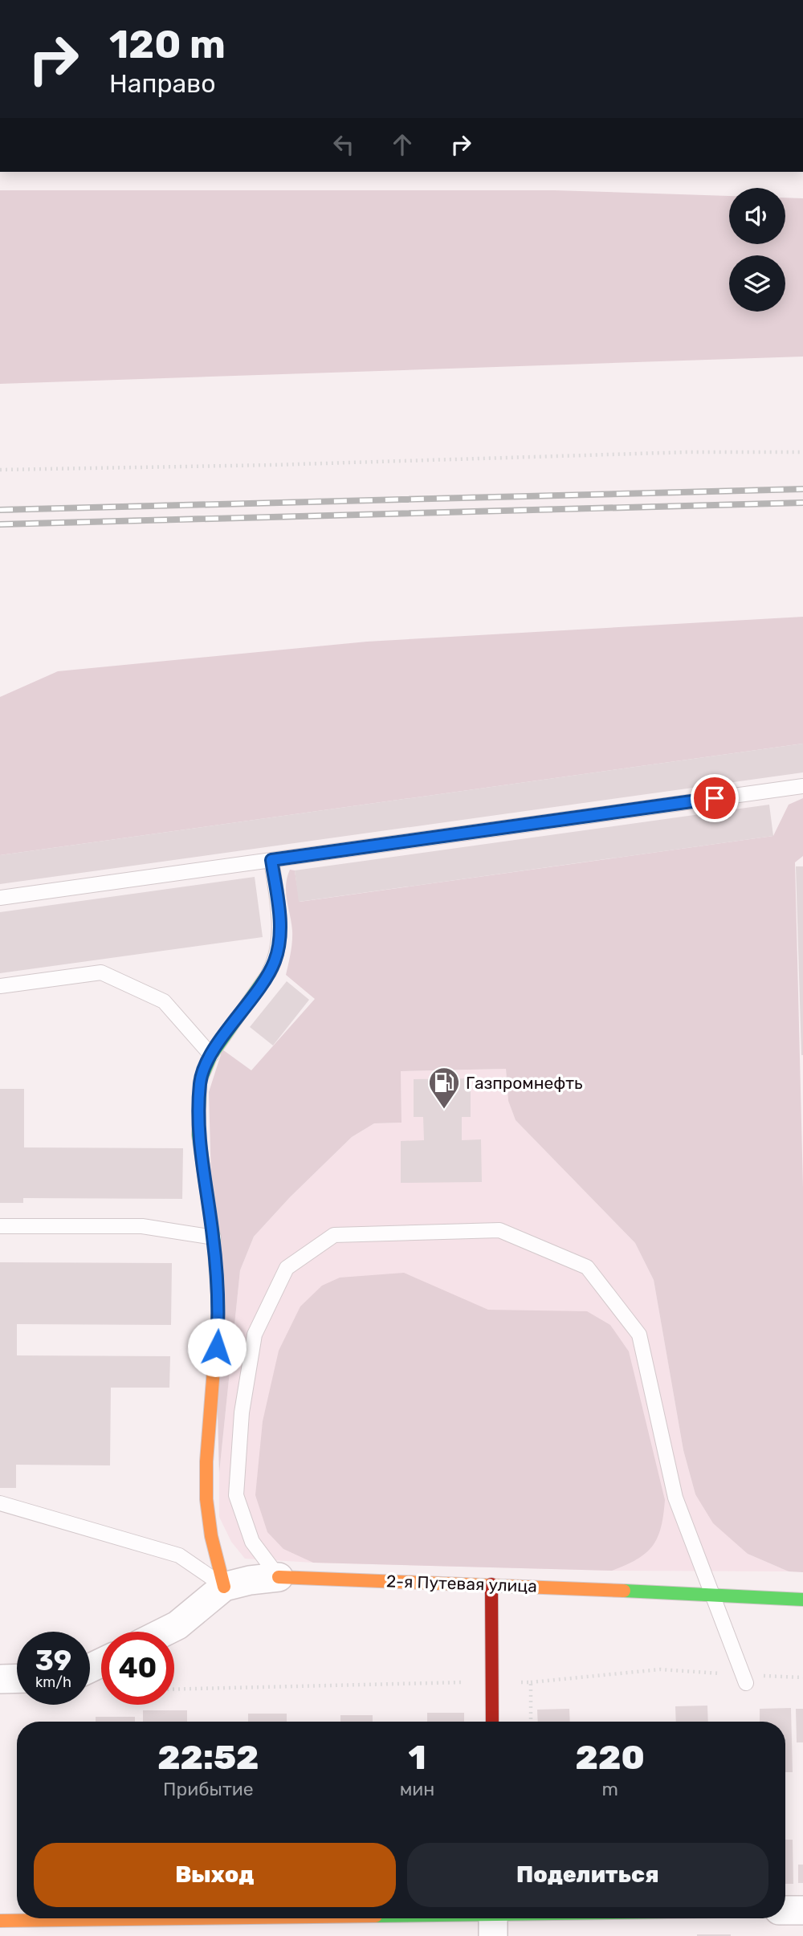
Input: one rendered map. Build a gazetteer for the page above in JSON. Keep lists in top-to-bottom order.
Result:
{
  "streets": {
    "street": ["2-я Путевая улица"]
  },
  "places": {
    "fuel station": ["Газпромнефть"]
  },
  "page": {
    "turn": ["120 m", "Направо"],
    "speed": "39 km/h",
    "limit": "40",
    "eta": [
      "22:52",
      "Прибытие",
      "1",
      "мин",
      "220",
      "m"
    ],
    "buttons": ["Выход", "Поделиться"]
  }
}
